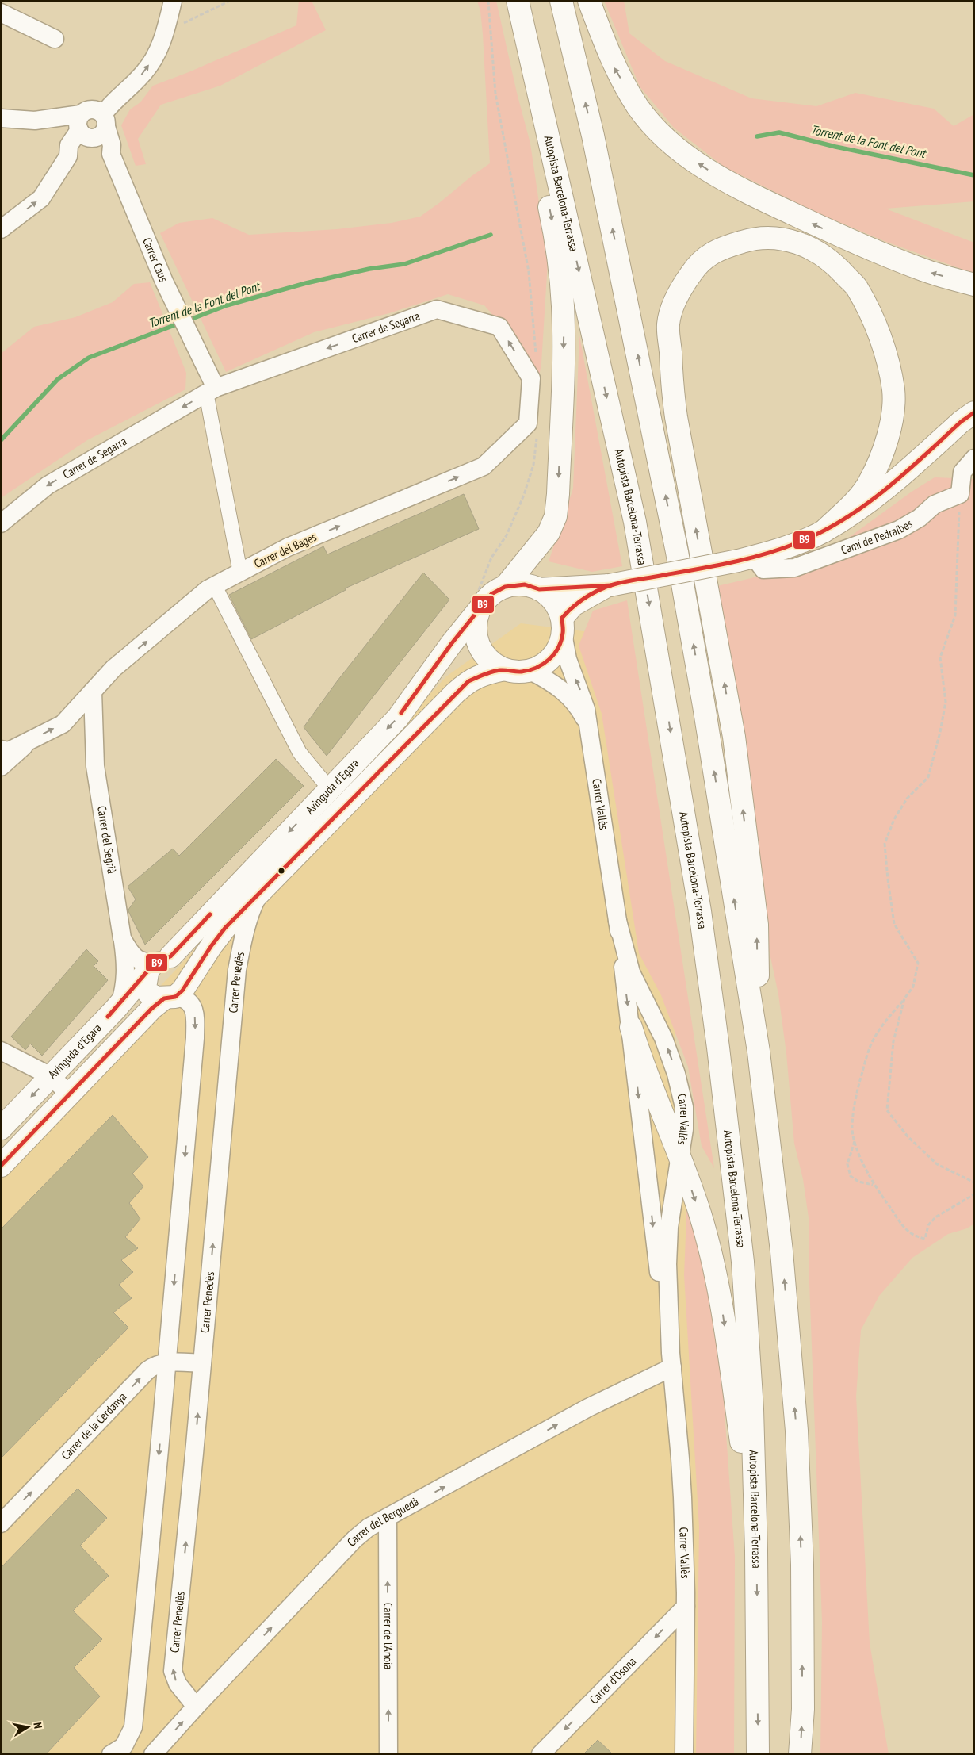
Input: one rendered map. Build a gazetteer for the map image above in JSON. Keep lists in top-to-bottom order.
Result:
{
  "streets": {
    "main road": ["Autopista Barcelona-Terrassa", "Avinguda d'Egara"],
    "street": [
      "Carrer Caus",
      "Carrer de Segarra",
      "Camí de Pedralbes",
      "Carrer del Bages",
      "Carrer Vallès",
      "Carrer del Segrià",
      "Carrer Penedès",
      "Carrer de la Cerdanya",
      "Carrer del Berguedà",
      "Carrer de l'Anoia",
      "Carrer d'Osona"
    ]
  },
  "crossings": [
    ["Carrer Caus", "Carrer de Segarra"],
    ["Carrer de Segarra", "Carrer del Bages"],
    ["Carrer del Bages", "Carrer del Segrià"],
    ["Avinguda d'Egara", "Carrer Vallès"],
    ["Avinguda d'Egara", "Carrer del Segrià"],
    ["Avinguda d'Egara", "Carrer Penedès"],
    ["Carrer Vallès", "Carrer del Berguedà"],
    ["Carrer Vallès", "Carrer d'Osona"],
    ["Carrer Penedès", "Carrer de la Cerdanya"],
    ["Carrer Penedès", "Carrer del Berguedà"],
    ["Carrer del Berguedà", "Carrer de l'Anoia"]
  ],
  "one_way": [
    "Carrer de Segarra",
    "Carrer del Bages",
    "Carrer de la Cerdanya",
    "Carrer del Berguedà",
    "Carrer de l'Anoia",
    "Carrer d'Osona"
  ],
  "water": ["Torrent de la Font del Pont"],
  "lines": ["transit line B9"],
  "north": "right"
}
